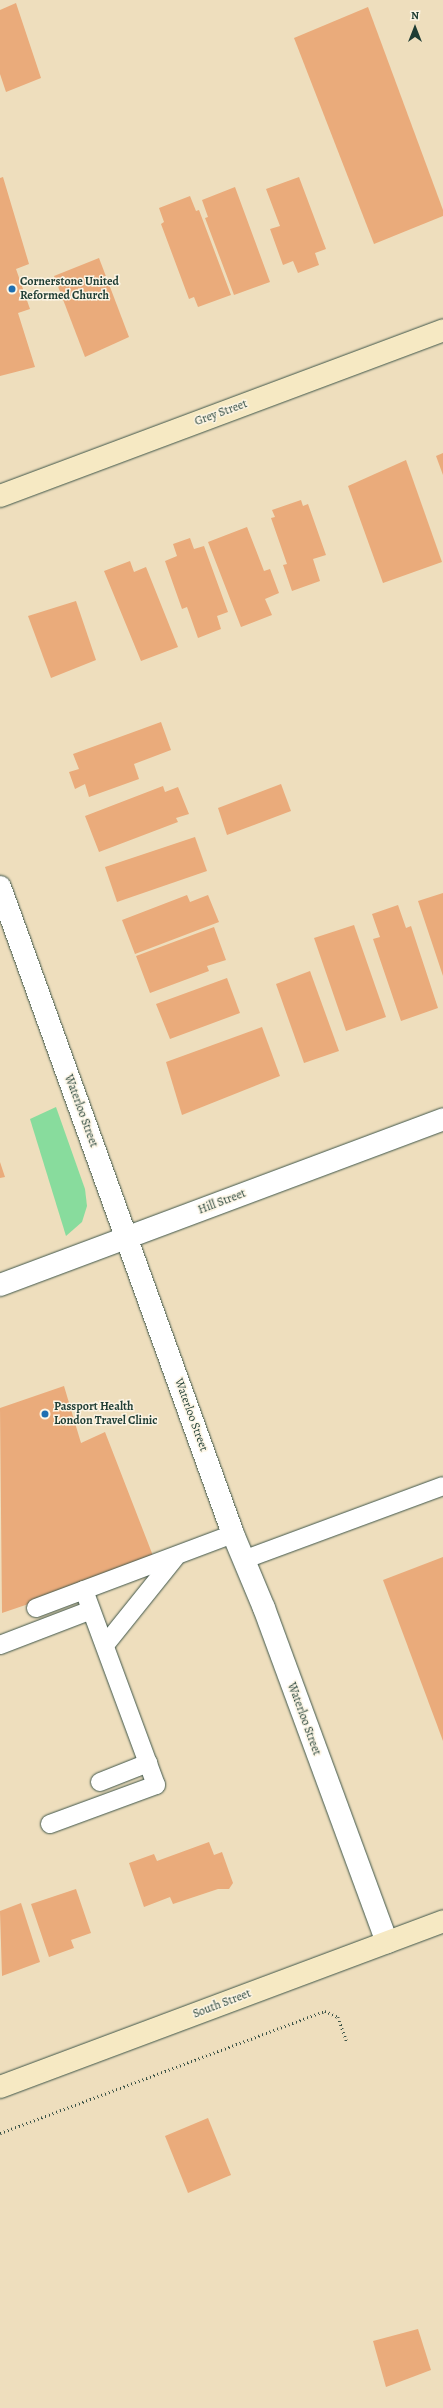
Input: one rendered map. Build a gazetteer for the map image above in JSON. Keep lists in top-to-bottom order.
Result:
{
  "streets": {
    "street": [
      "Grey Street",
      "Waterloo Street",
      "Hill Street",
      "South Street"
    ]
  },
  "crossings": [
    ["Waterloo Street", "Hill Street"],
    ["Waterloo Street", "South Street"]
  ],
  "places": ["Cornerstone United Reformed Church", "Passport Health London Travel Clinic"],
  "north": "top"
}
